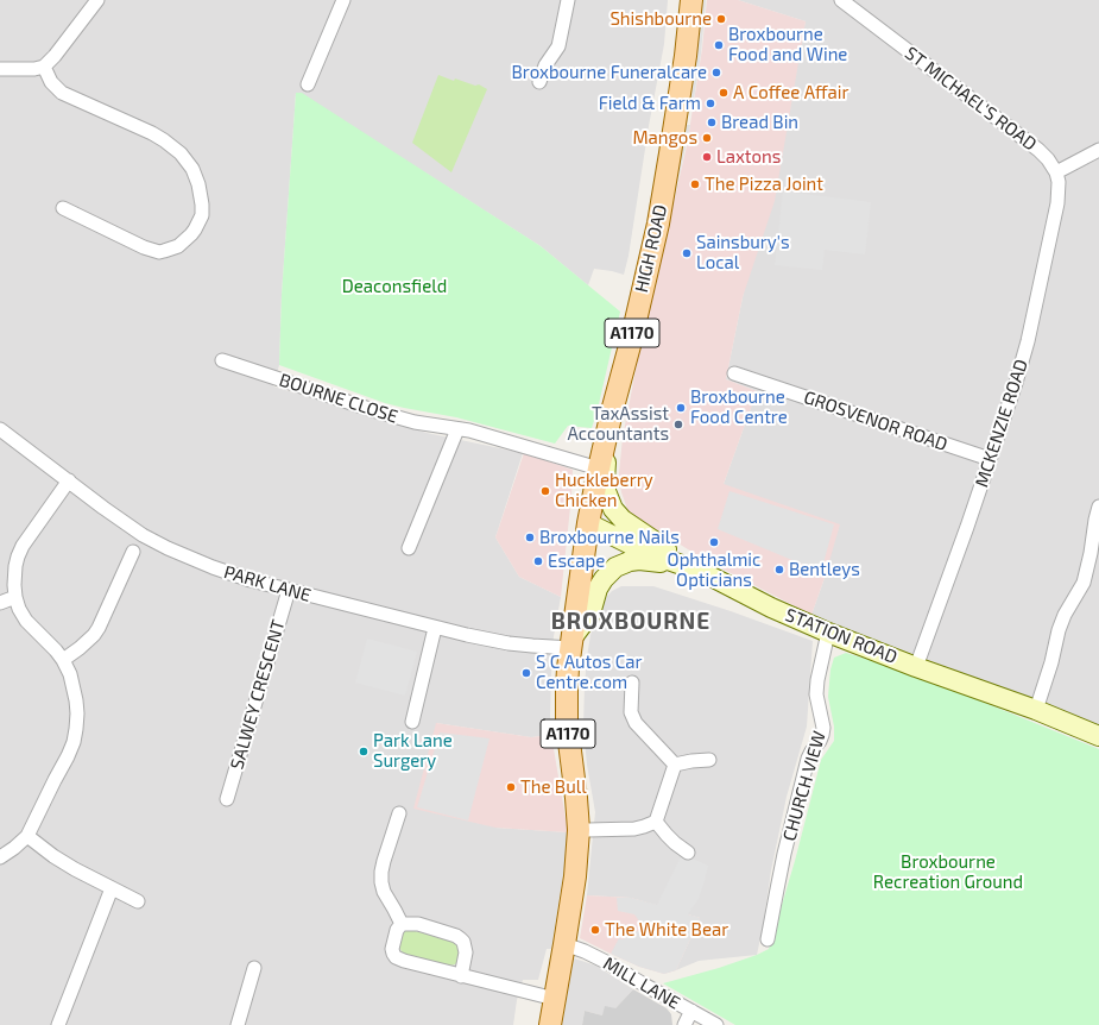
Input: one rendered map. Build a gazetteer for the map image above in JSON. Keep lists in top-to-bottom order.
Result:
{
  "streets": {
    "main road": ["HIGH ROAD", "A1170", "STATION ROAD"],
    "street": [
      "ST MICHAEL'S ROAD",
      "BOURNE CLOSE",
      "GROSVENOR ROAD",
      "MCKENZIE ROAD",
      "PARK LANE",
      "SALWEY CRESCENT",
      "CHURCH VIEW",
      "MILL LANE"
    ]
  },
  "crossings": [
    ["ST MICHAEL'S ROAD", "MCKENZIE ROAD"],
    ["HIGH ROAD", "A1170"],
    ["HIGH ROAD", "BOURNE CLOSE"],
    ["HIGH ROAD", "STATION ROAD"],
    ["A1170", "PARK LANE"],
    ["A1170", "STATION ROAD"],
    ["A1170", "MILL LANE"],
    ["GROSVENOR ROAD", "MCKENZIE ROAD"],
    ["MCKENZIE ROAD", "STATION ROAD"],
    ["PARK LANE", "SALWEY CRESCENT"],
    ["STATION ROAD", "CHURCH VIEW"]
  ],
  "districts": ["BROXBOURNE"],
  "parks": ["Deaconsfield", "Broxbourne Recreation Ground"],
  "places": [
    "Shishbourne",
    "Broxbourne Food and Wine",
    "Broxbourne Funeralcare",
    "A Coffee Affair",
    "Field & Farm",
    "Bread Bin",
    "Mangos",
    "Laxtons",
    "The Pizza Joint",
    "Sainsbury's Local",
    "Broxbourne Food Centre",
    "TaxAssist Accountants",
    "Huckleberry Chicken",
    "Broxbourne Nails",
    "Ophthalmic Opticians",
    "Escape",
    "Bentleys",
    "S C Autos Car Centre.com",
    "Park Lane Surgery",
    "The Bull",
    "The White Bear"
  ]
}
